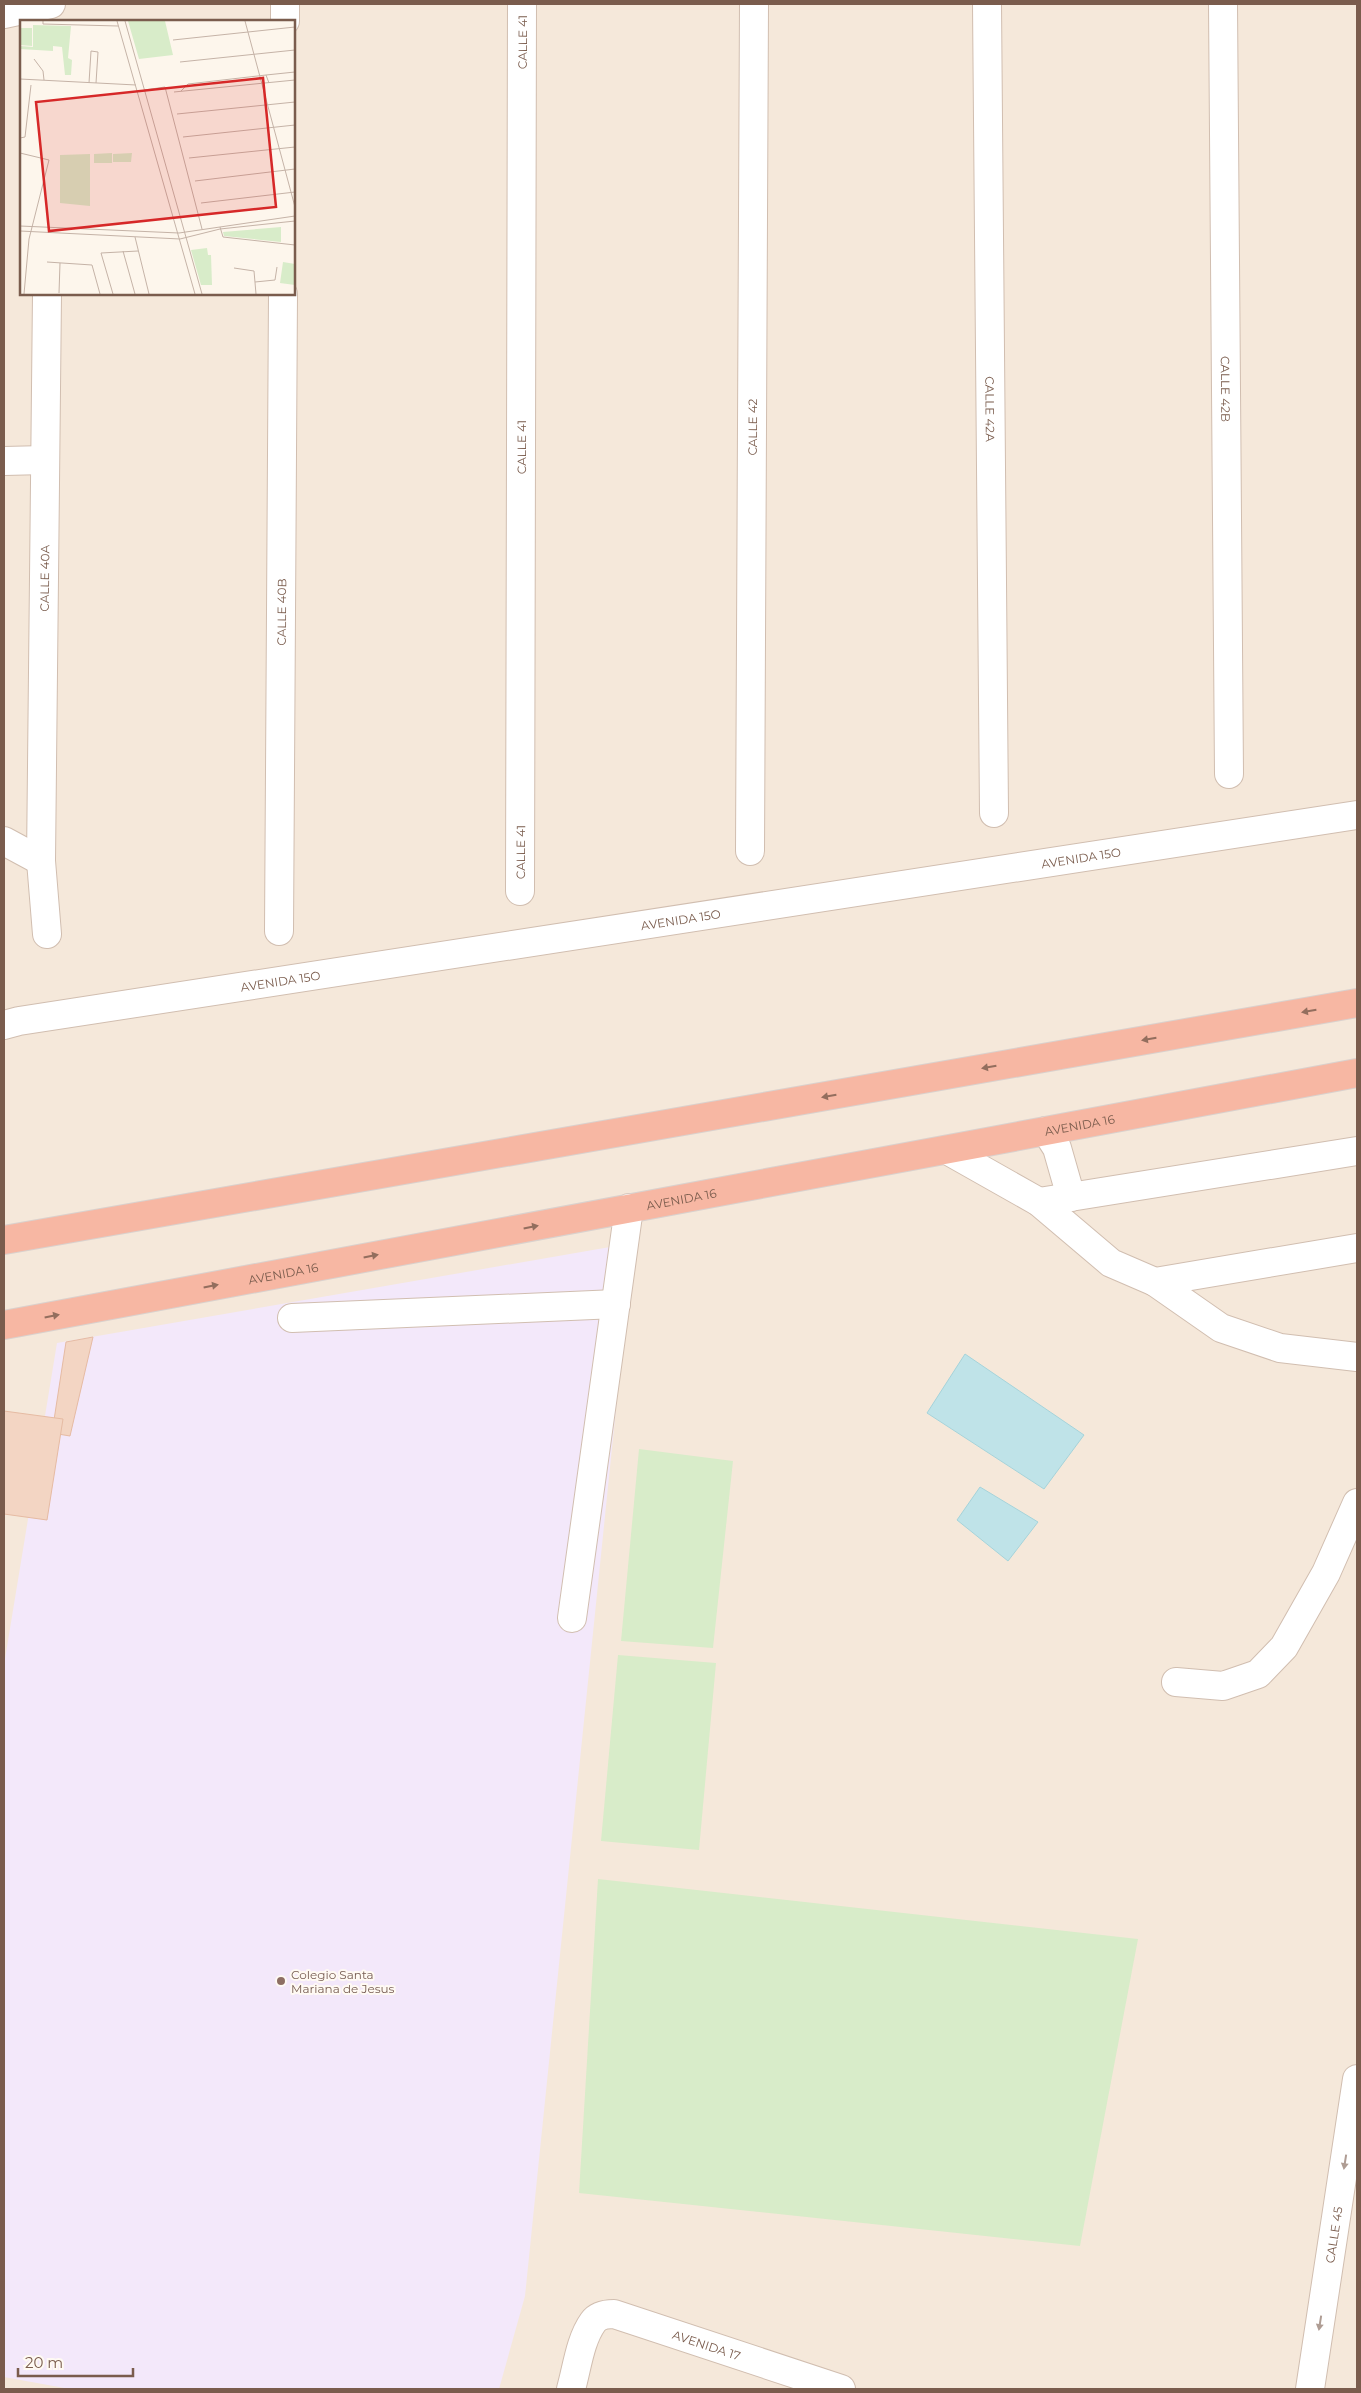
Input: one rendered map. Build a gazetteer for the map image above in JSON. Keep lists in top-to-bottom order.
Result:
{
  "streets": {
    "highway": ["AVENIDA 16"],
    "street": [
      "CALLE 41",
      "CALLE 42B",
      "CALLE 42A",
      "CALLE 42",
      "CALLE 40A",
      "CALLE 40B",
      "AVENIDA 15O",
      "CALLE 45",
      "AVENIDA 17"
    ]
  },
  "one_way": ["CALLE 45"],
  "places": ["Colegio Santa Mariana de Jesus"],
  "scale_bar": "20 m"
}
